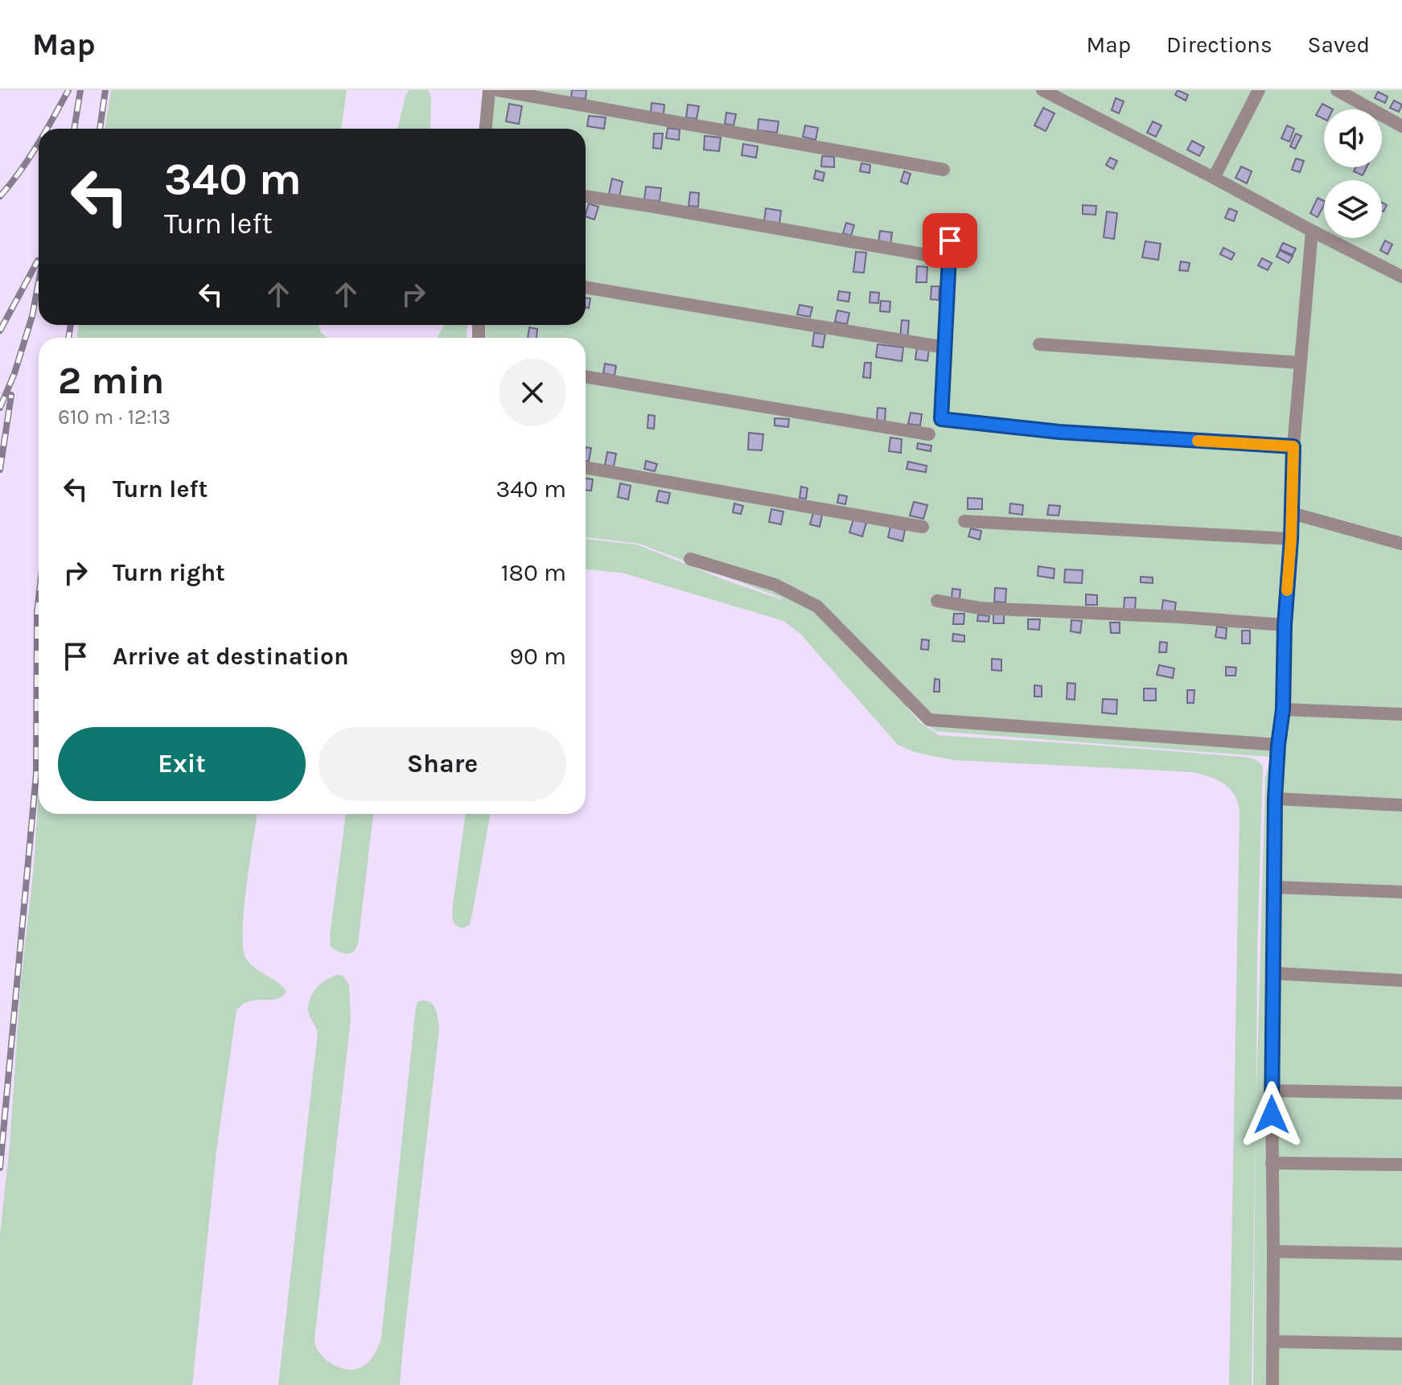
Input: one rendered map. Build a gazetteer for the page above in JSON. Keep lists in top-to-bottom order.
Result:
{
  "page": {
    "header": "Map",
    "nav": ["Map", "Directions", "Saved"],
    "turn": ["340 m", "Turn left"],
    "heading": ["2 min", "610 m · 12:13"],
    "list": [
      {
        "name": "Turn left",
        "value": "340 m"
      },
      {
        "name": "Turn right",
        "value": "180 m"
      },
      {
        "name": "Arrive at destination",
        "value": "90 m"
      }
    ],
    "buttons": ["Exit", "Share"]
  }
}
